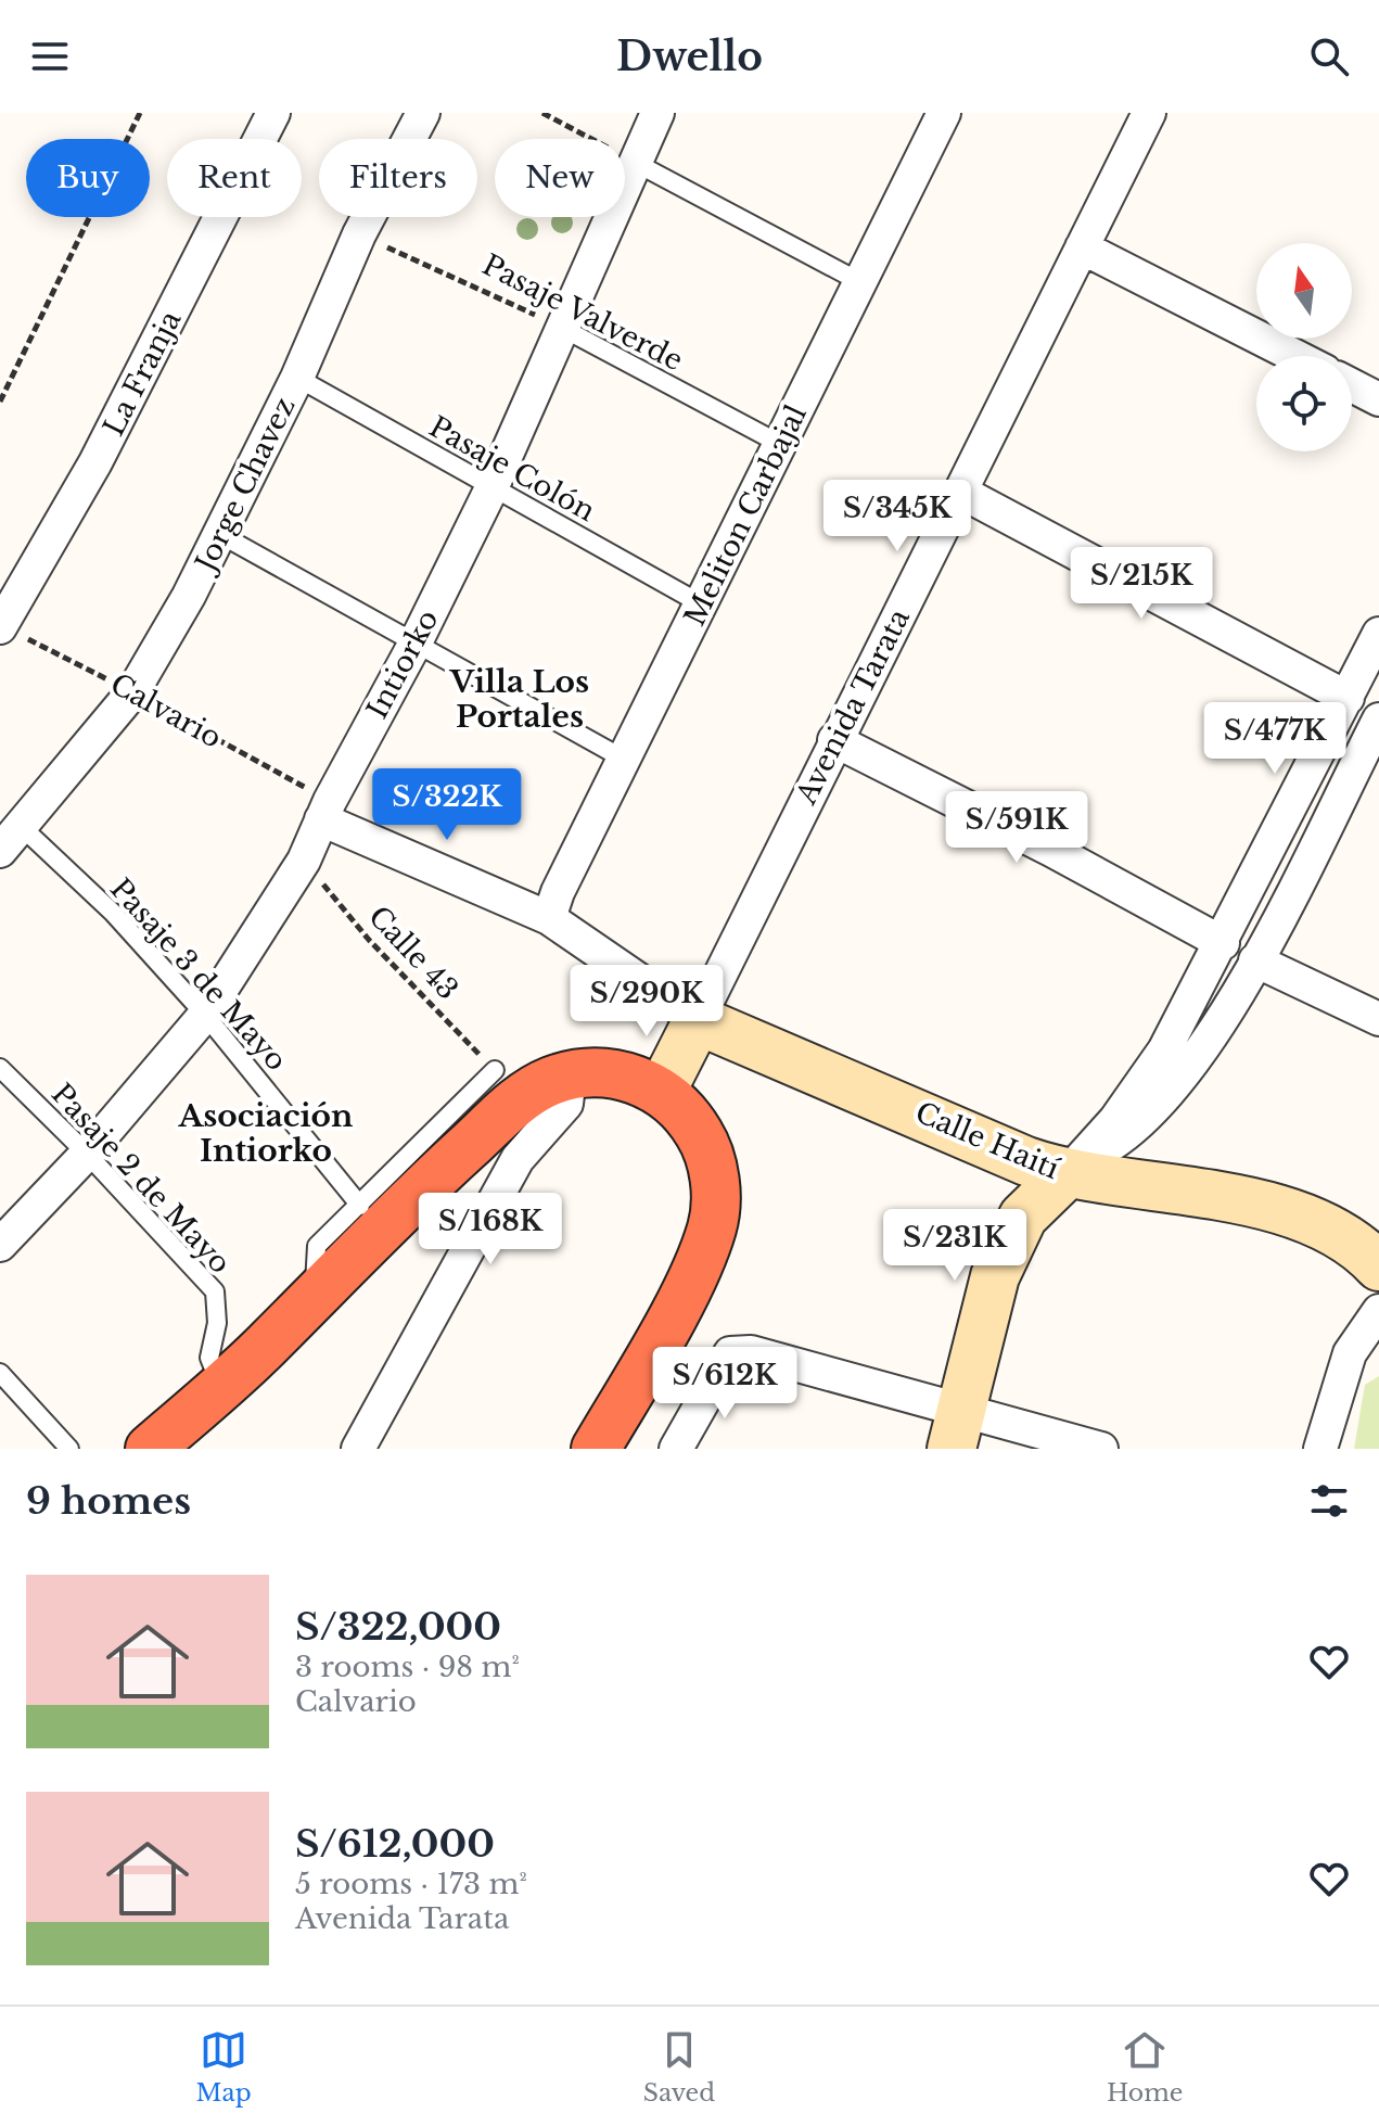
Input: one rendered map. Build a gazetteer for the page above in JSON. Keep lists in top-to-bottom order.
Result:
{
  "streets": {
    "street": [
      "La Franja",
      "Jorge Chavez",
      "Meliton Carbajal",
      "Intiorko",
      "Avenida Tarata",
      "Calle Haití"
    ],
    "lane": [
      "Pasaje Valverde",
      "Pasaje Colón",
      "Pasaje 3 de Mayo",
      "Pasaje 2 de Mayo"
    ],
    "path": ["Calvario", "Calle 43"]
  },
  "crossings": [
    ["Pasaje Valverde", "Jorge Chavez"],
    ["Pasaje Valverde", "Meliton Carbajal"],
    ["Pasaje Valverde", "Intiorko"],
    ["La Franja", "Calvario"],
    ["Pasaje Colón", "Jorge Chavez"],
    ["Pasaje Colón", "Meliton Carbajal"],
    ["Pasaje Colón", "Intiorko"],
    ["Jorge Chavez", "Calvario"],
    ["Jorge Chavez", "Pasaje 3 de Mayo"],
    ["Intiorko", "Calvario"],
    ["Intiorko", "Calle 43"],
    ["Intiorko", "Pasaje 3 de Mayo"],
    ["Intiorko", "Pasaje 2 de Mayo"],
    ["Avenida Tarata", "Calle Haití"]
  ],
  "districts": ["Villa Los Portales", "Asociación Intiorko"],
  "north": "top",
  "page": {
    "header": "Dwello",
    "chip": [
      "Buy",
      "Rent",
      "Filters",
      "New"
    ],
    "price": [
      "S/345K",
      "S/215K",
      "S/477K",
      "S/322K",
      "S/591K",
      "S/290K",
      "S/168K",
      "S/231K",
      "S/612K"
    ],
    "heading": "9 homes",
    "list": [
      {
        "name": "S/322,000",
        "note": "3 rooms · 98 m² · Calvario"
      },
      {
        "name": "S/612,000",
        "note": "5 rooms · 173 m² · Avenida Tarata"
      }
    ],
    "tabs": ["Map", "Saved", "Home"]
  }
}
